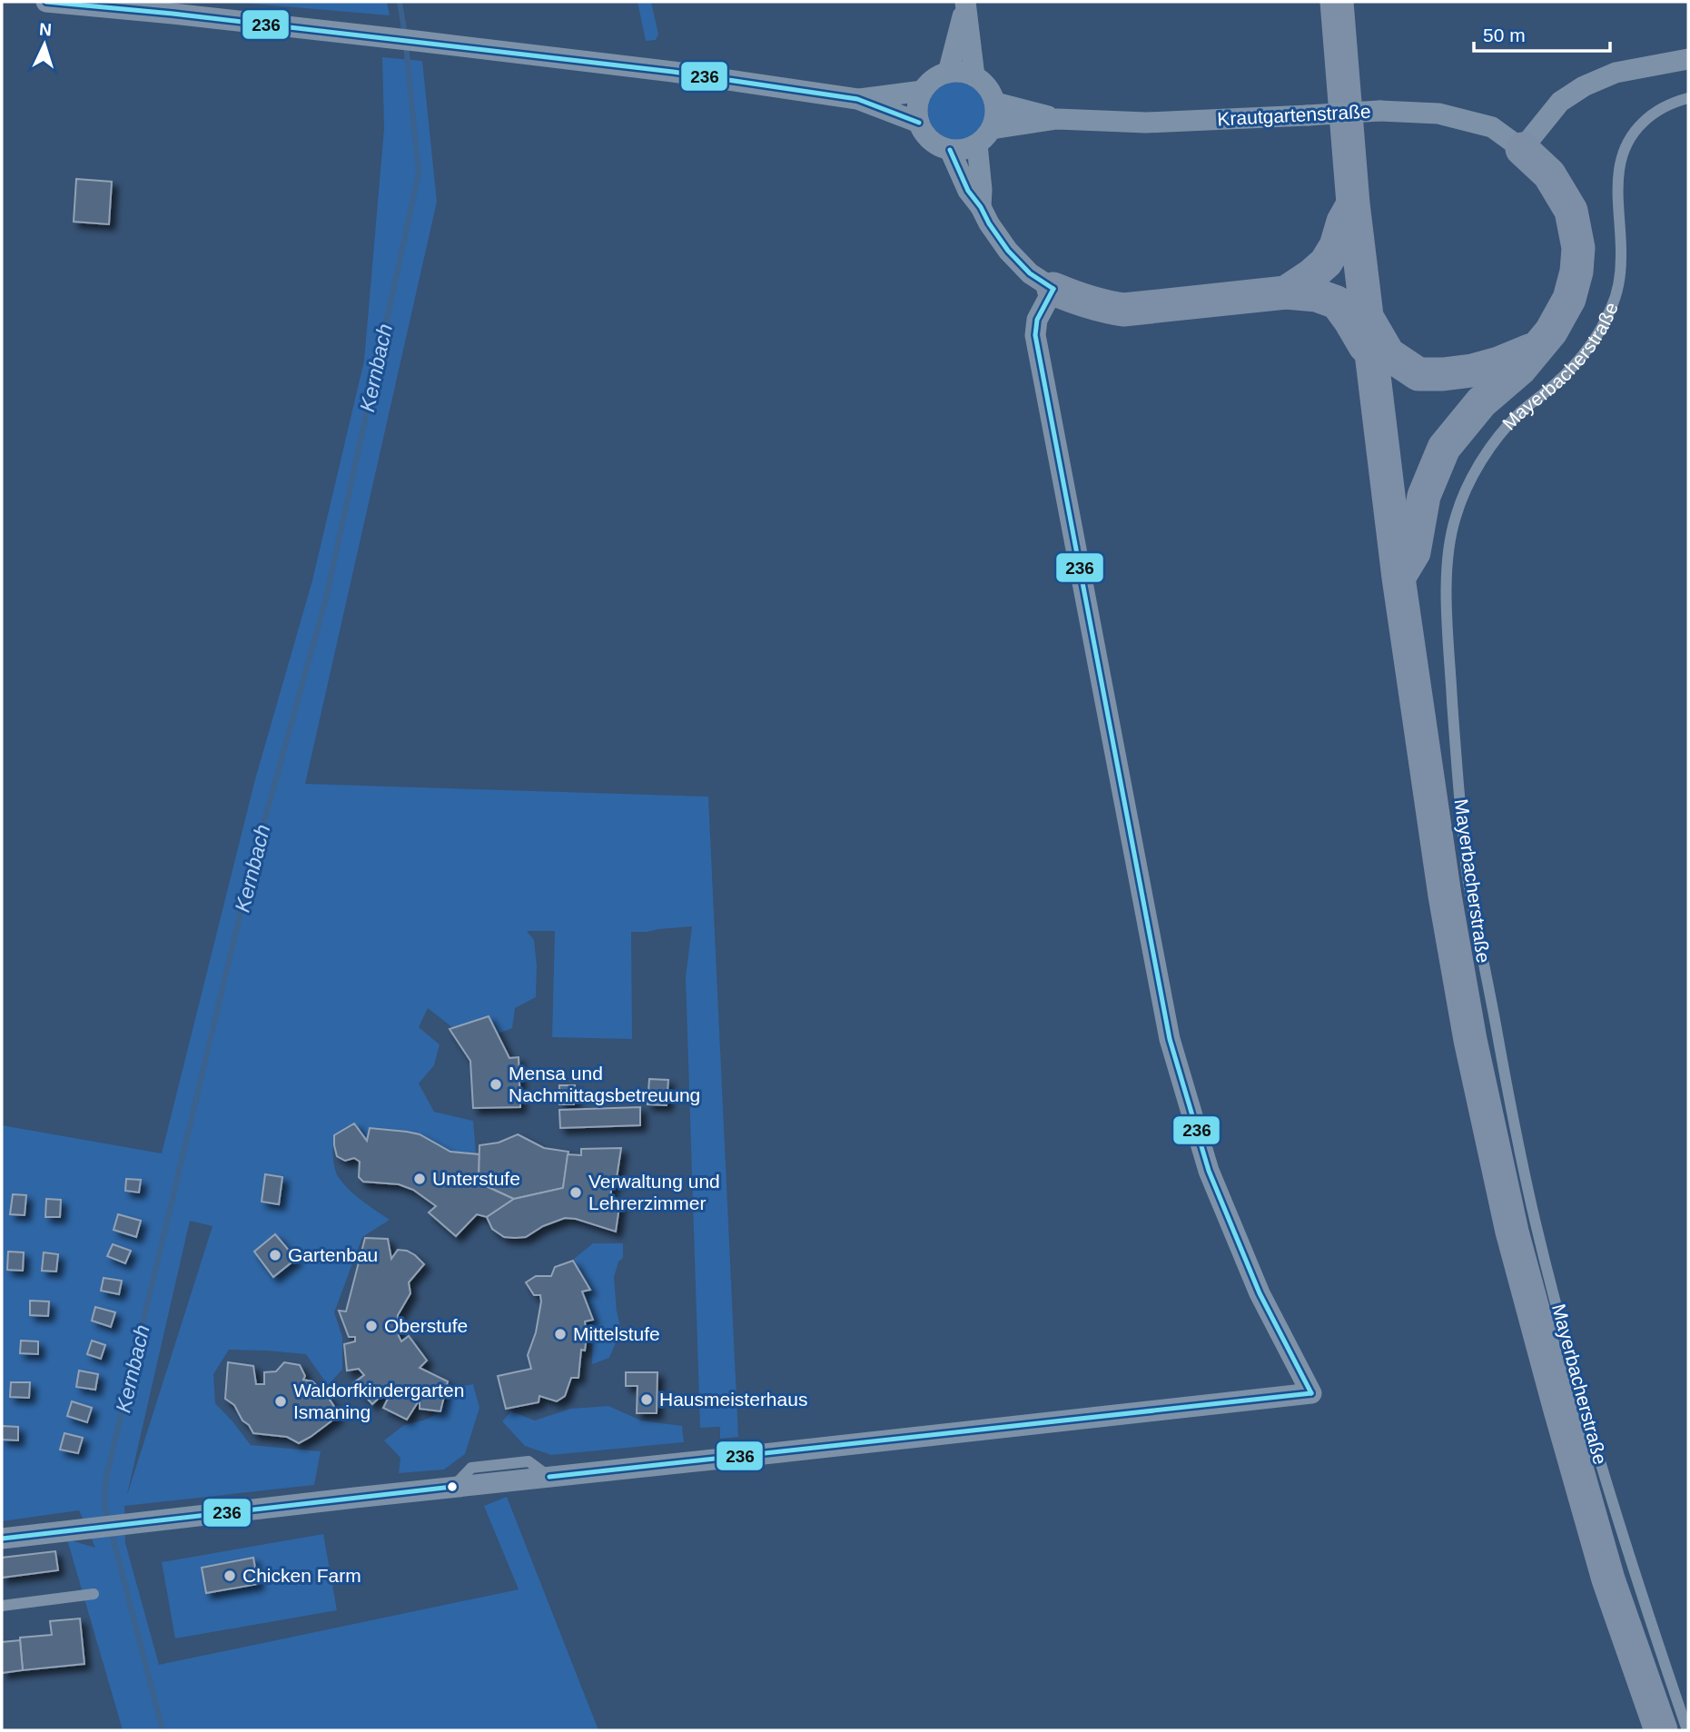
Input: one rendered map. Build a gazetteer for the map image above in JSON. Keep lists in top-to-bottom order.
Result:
{
  "streets": {
    "street": ["Krautgartenstraße"],
    "lane": ["Mayerbacherstraße"]
  },
  "water": ["Kernbach"],
  "places": [
    "Mensa und Nachmittagsbetreuung",
    "Unterstufe",
    "Verwaltung und Lehrerzimmer",
    "Gartenbau",
    "Oberstufe",
    "Mittelstufe",
    "Hausmeisterhaus",
    "Waldorfkindergarten Ismaning",
    "Chicken Farm"
  ],
  "lines": ["transit line 236"],
  "scale_bar": "50 m",
  "north": "top"
}
